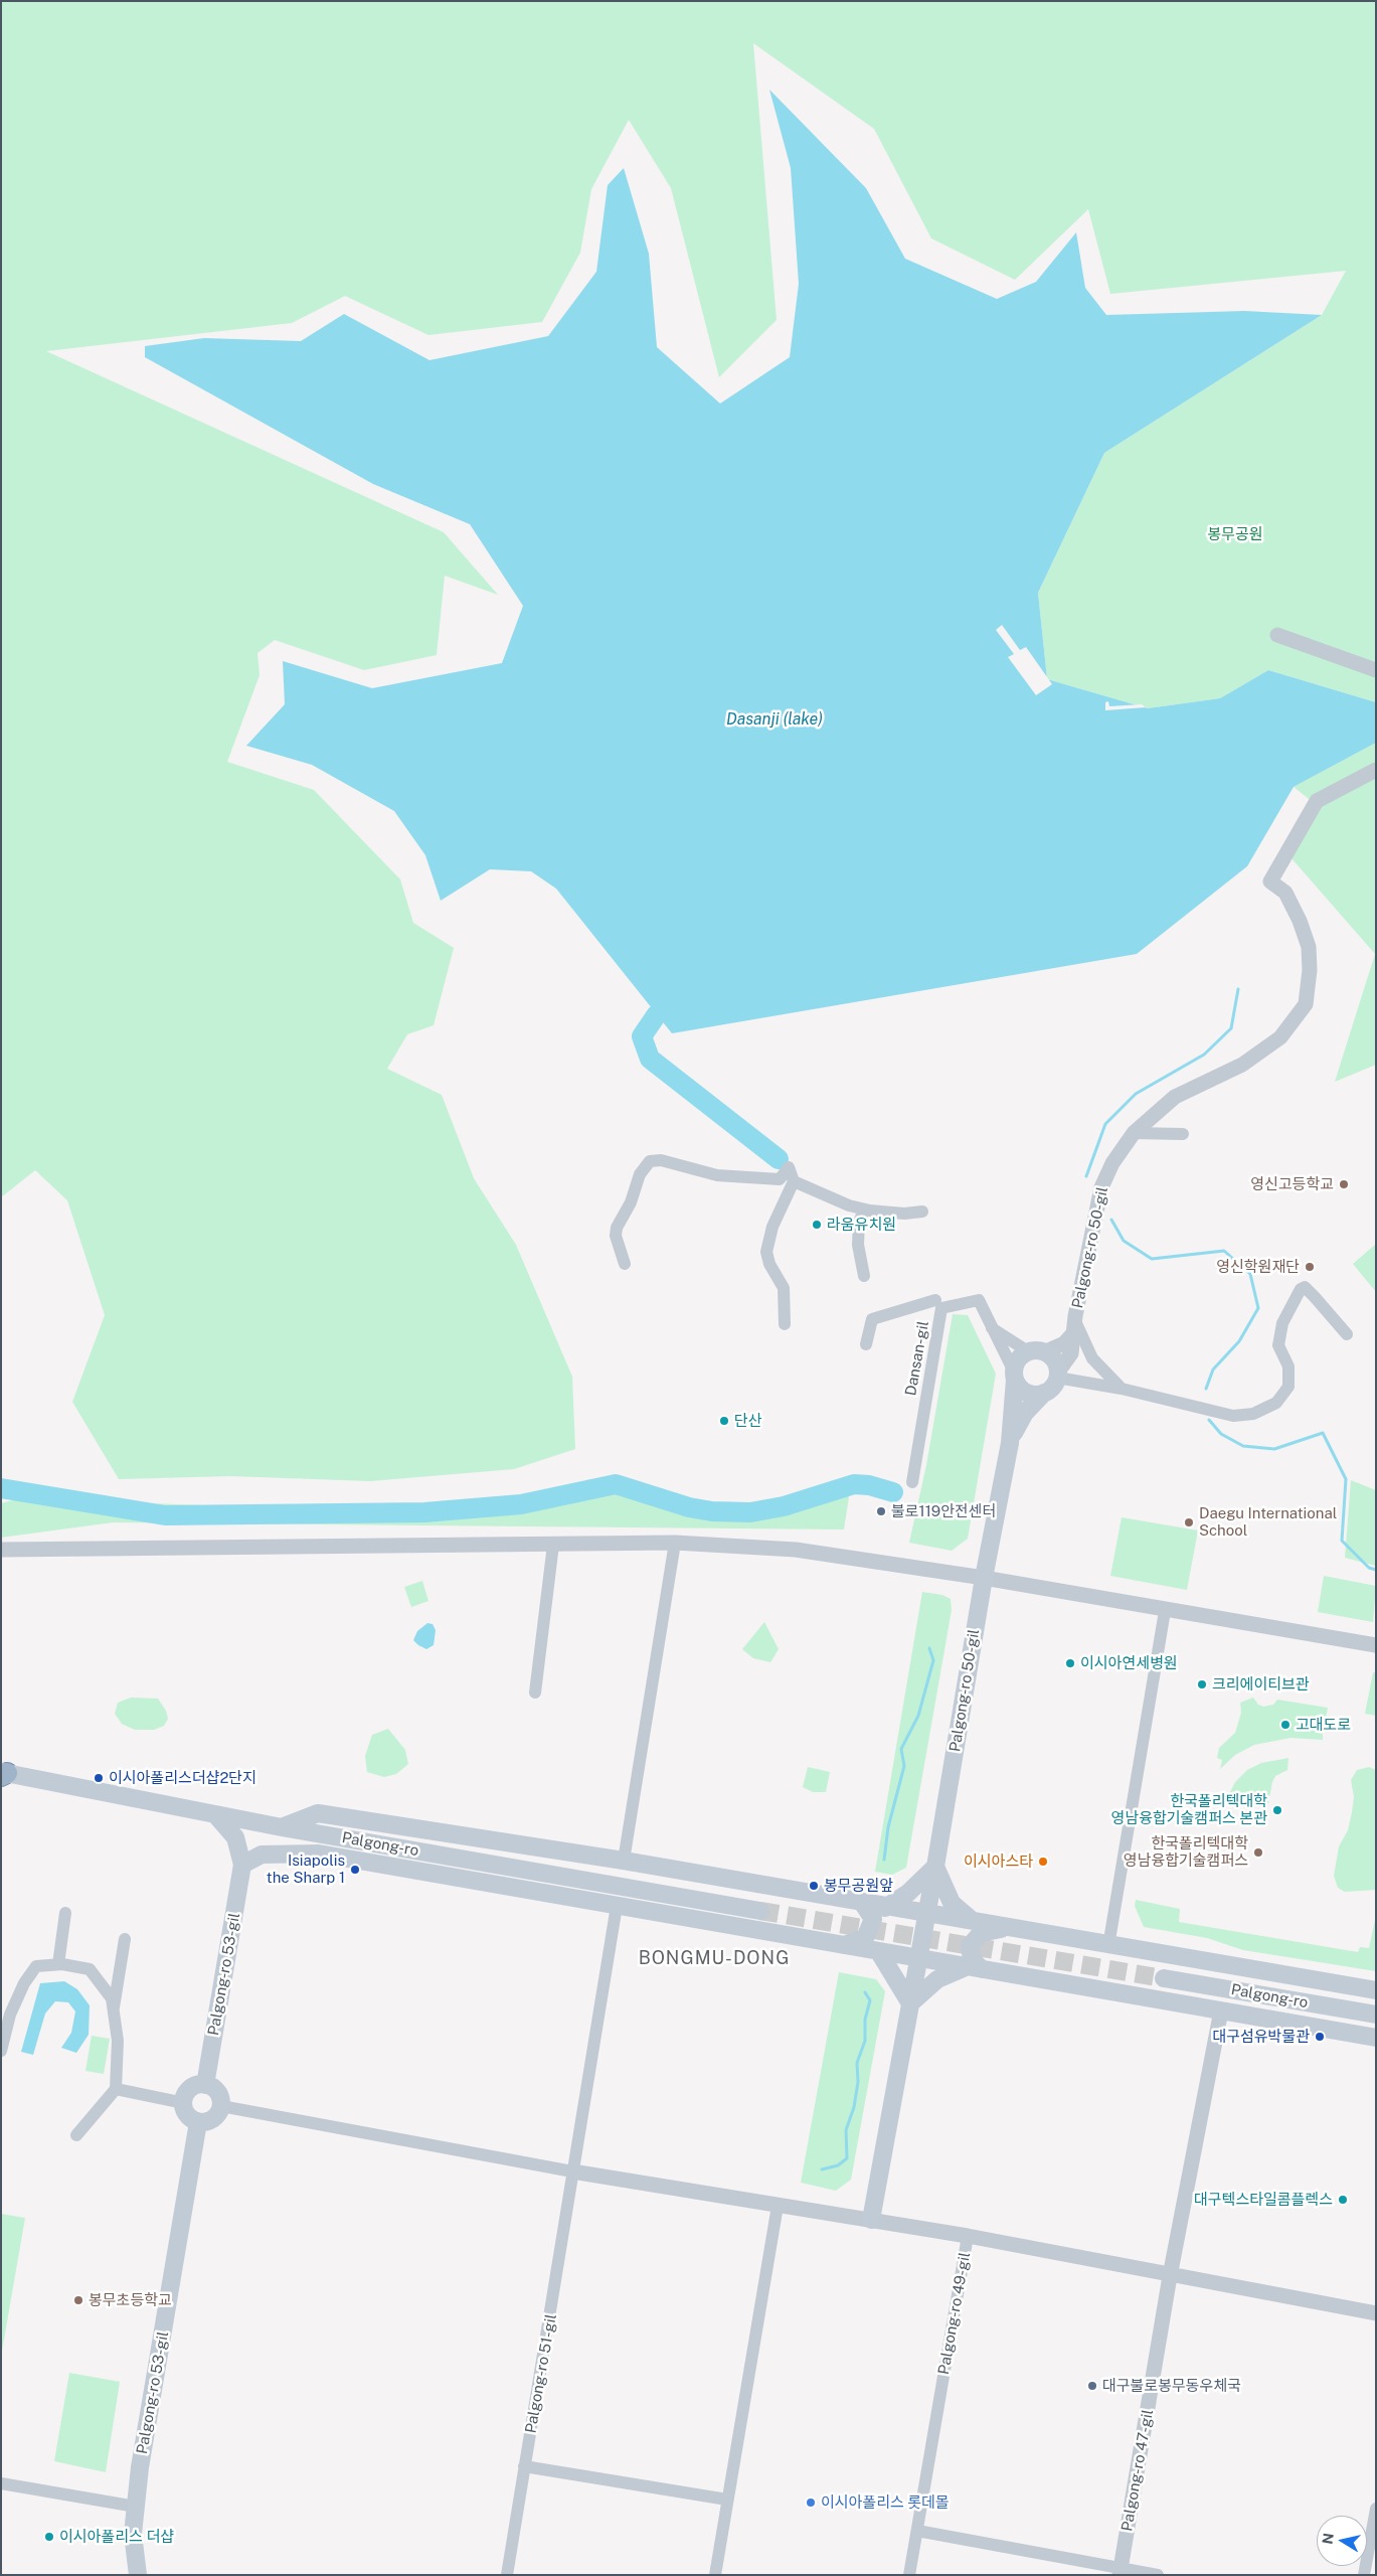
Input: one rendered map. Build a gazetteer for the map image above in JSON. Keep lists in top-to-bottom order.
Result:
{
  "streets": {
    "main road": ["Palgong-ro 50-gil", "Palgong-ro", "Palgong-ro 53-gil"],
    "street": [
      "Dansan-gil",
      "Palgong-ro 49-gil",
      "Palgong-ro 51-gil",
      "Palgong-ro 47-gil"
    ]
  },
  "districts": ["BONGMU-DONG"],
  "water": ["Dasanji (lake)"],
  "parks": ["봉무공원"],
  "places": [
    "영신고등학교",
    "라움유치원",
    "영신학원재단",
    "단산",
    "불로119안전센터",
    "Daegu International School",
    "이시아연세병원",
    "크리에이티브관",
    "고대도로",
    "이시아폴리스더샵2단지",
    "한국폴리텍대학 영남융합기술캠퍼스 본관",
    "한국폴리텍대학 영남융합기술캠퍼스",
    "이시아스타",
    "Isiapolis the Sharp 1",
    "봉무공원앞",
    "대구섬유박물관",
    "대구텍스타일콤플렉스",
    "봉무초등학교",
    "대구불로봉무동우체국",
    "이시아폴리스 롯데몰",
    "이시아폴리스 더샵"
  ],
  "north": "left"
}
